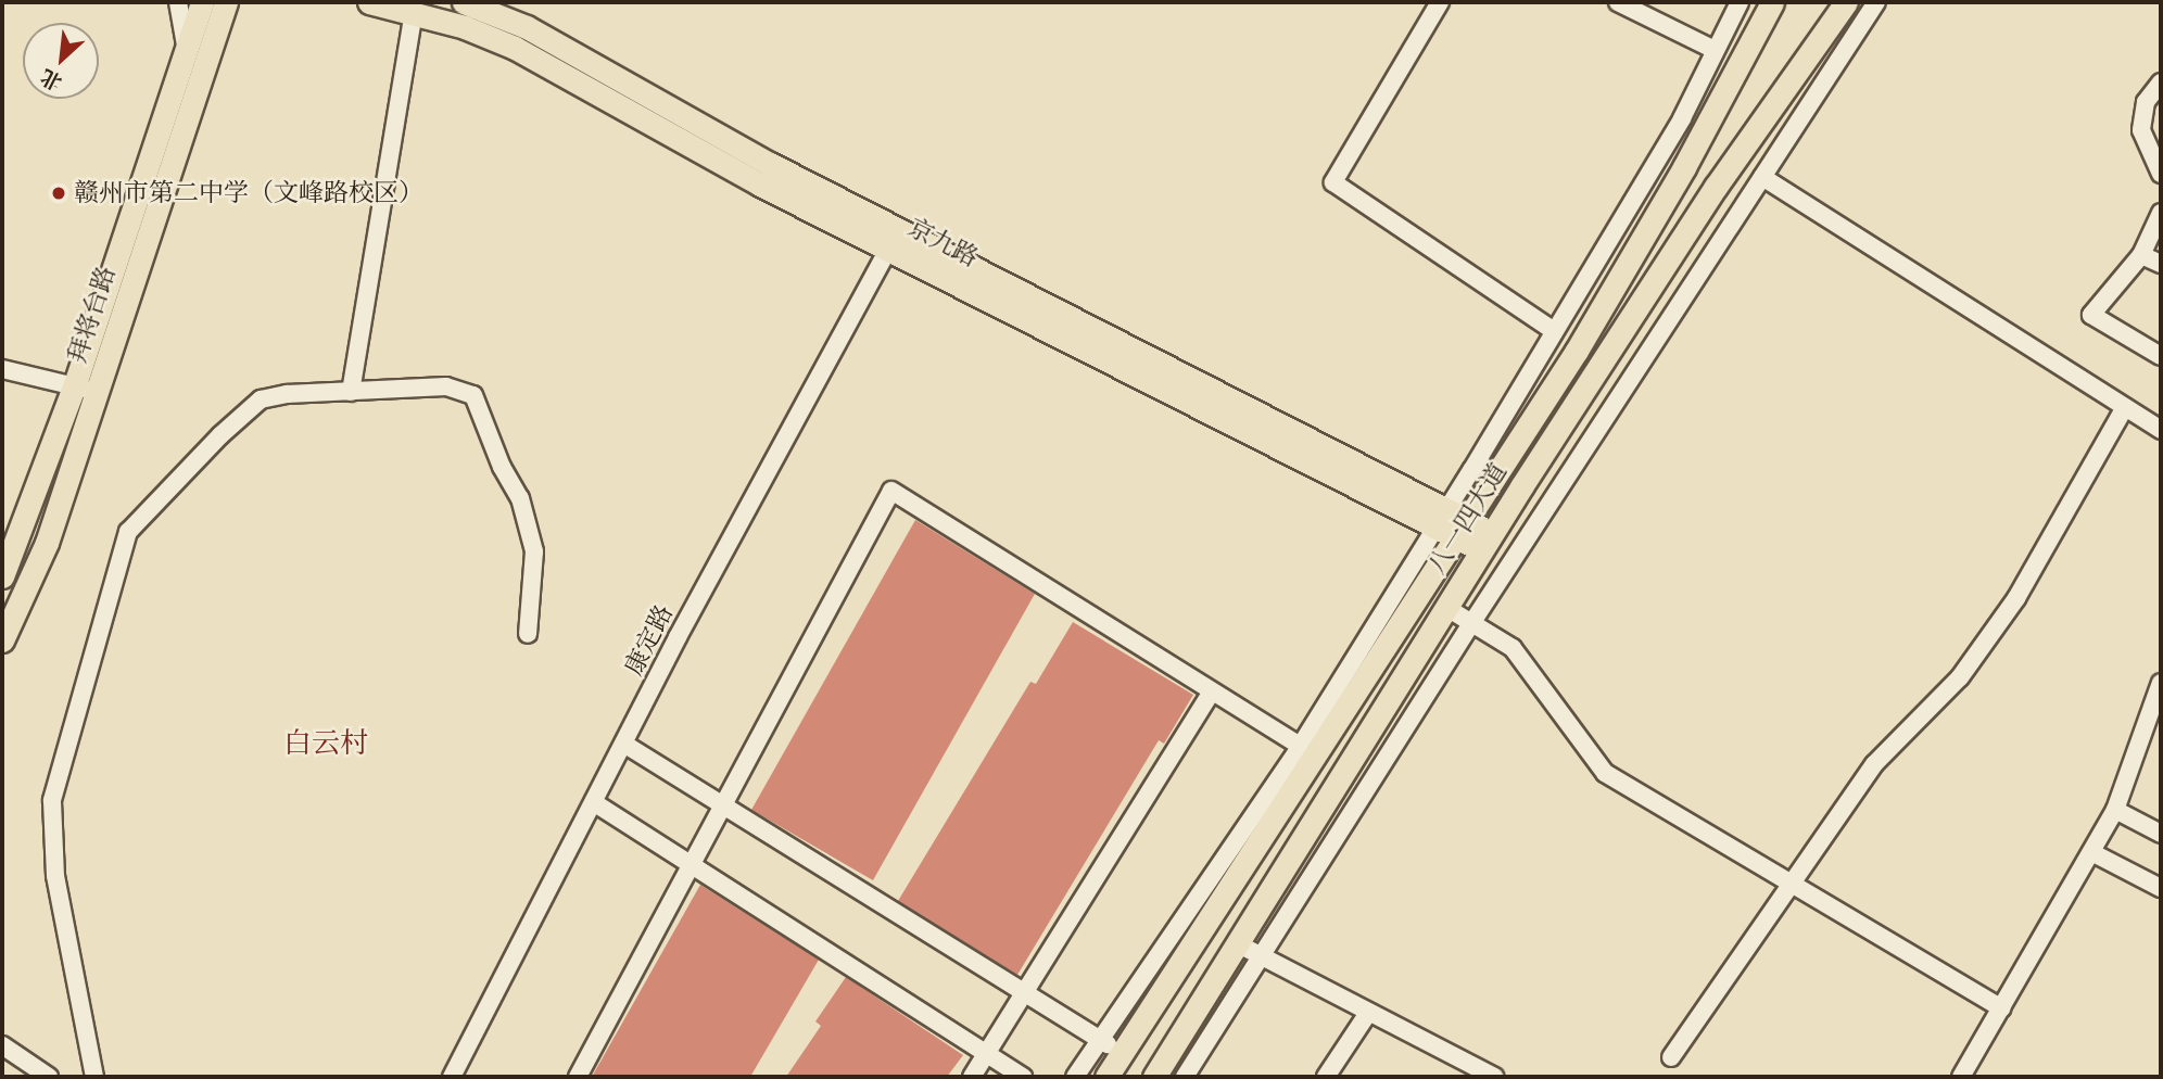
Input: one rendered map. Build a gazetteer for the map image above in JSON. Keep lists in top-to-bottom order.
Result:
{
  "streets": {
    "main road": ["京九路", "拜将台路", "八一四大道"],
    "street": ["康定路"]
  },
  "crossings": [
    ["京九路", "八一四大道"],
    ["京九路", "康定路"]
  ],
  "districts": ["白云村"],
  "places": ["赣州市第二中学（文峰路校区）"],
  "north": "bottom left"
}
